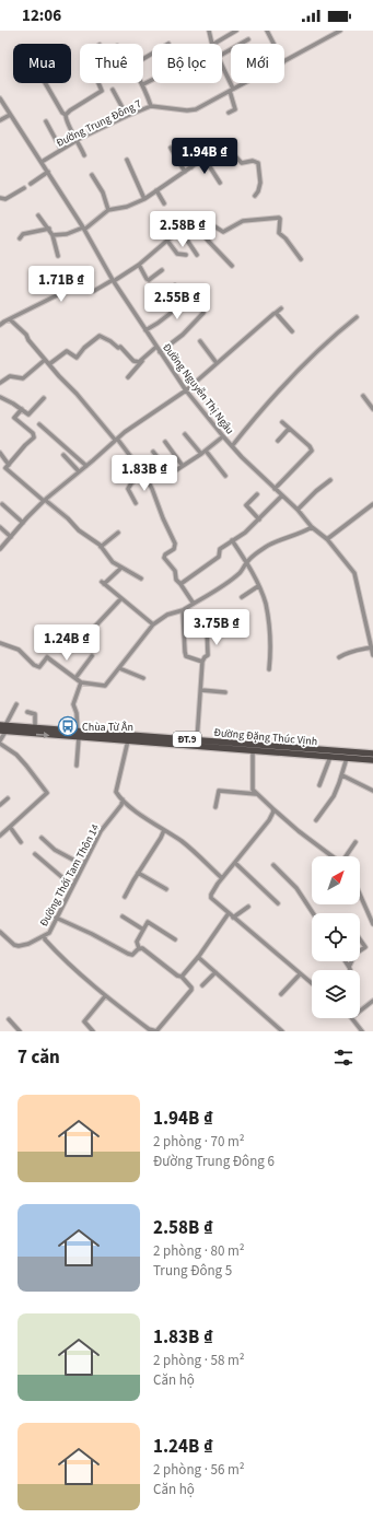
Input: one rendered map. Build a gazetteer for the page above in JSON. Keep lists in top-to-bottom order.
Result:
{
  "streets": {
    "main road": ["Đường Đặng Thúc Vịnh", "ĐT.9"],
    "street": ["Đường Trung Đông 7", "Đường Nguyễn Thị Ngâu", "Đường Thới Tam Thôn 14"]
  },
  "crossings": [
    ["Đường Trung Đông 7", "Đường Nguyễn Thị Ngâu"]
  ],
  "places": {
    "bus stop": ["Chùa Từ Ân"]
  },
  "north": "top right",
  "page": {
    "status": "12:06",
    "chip": [
      "Mua",
      "Thuê",
      "Bộ lọc",
      "Mới"
    ],
    "price": [
      "1.94B ₫",
      "2.58B ₫",
      "1.71B ₫",
      "2.55B ₫",
      "1.83B ₫",
      "3.75B ₫",
      "1.24B ₫"
    ],
    "heading": "7 căn",
    "list": [
      {
        "name": "1.94B ₫",
        "note": "2 phòng · 70 m² · Đường Trung Đông 6"
      },
      {
        "name": "2.58B ₫",
        "note": "2 phòng · 80 m² · Trung Đông 5"
      },
      {
        "name": "1.83B ₫",
        "note": "2 phòng · 58 m² · Căn hộ"
      },
      {
        "name": "1.24B ₫",
        "note": "2 phòng · 56 m² · Căn hộ"
      }
    ]
  }
}
